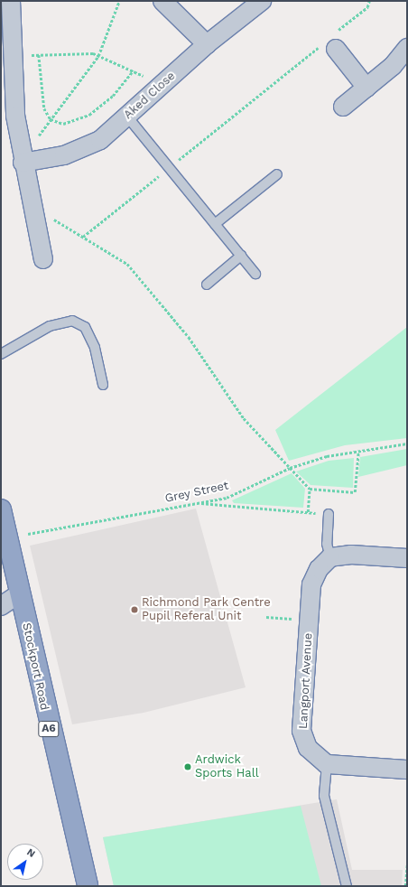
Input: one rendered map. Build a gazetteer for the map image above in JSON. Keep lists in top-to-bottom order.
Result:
{
  "streets": {
    "highway": ["Stockport Road", "A6"],
    "street": ["Aked Close", "Langport Avenue"],
    "path": ["Grey Street"]
  },
  "places": ["Richmond Park Centre Pupil Referal Unit", "Ardwick Sports Hall"],
  "north": "top right"
}
